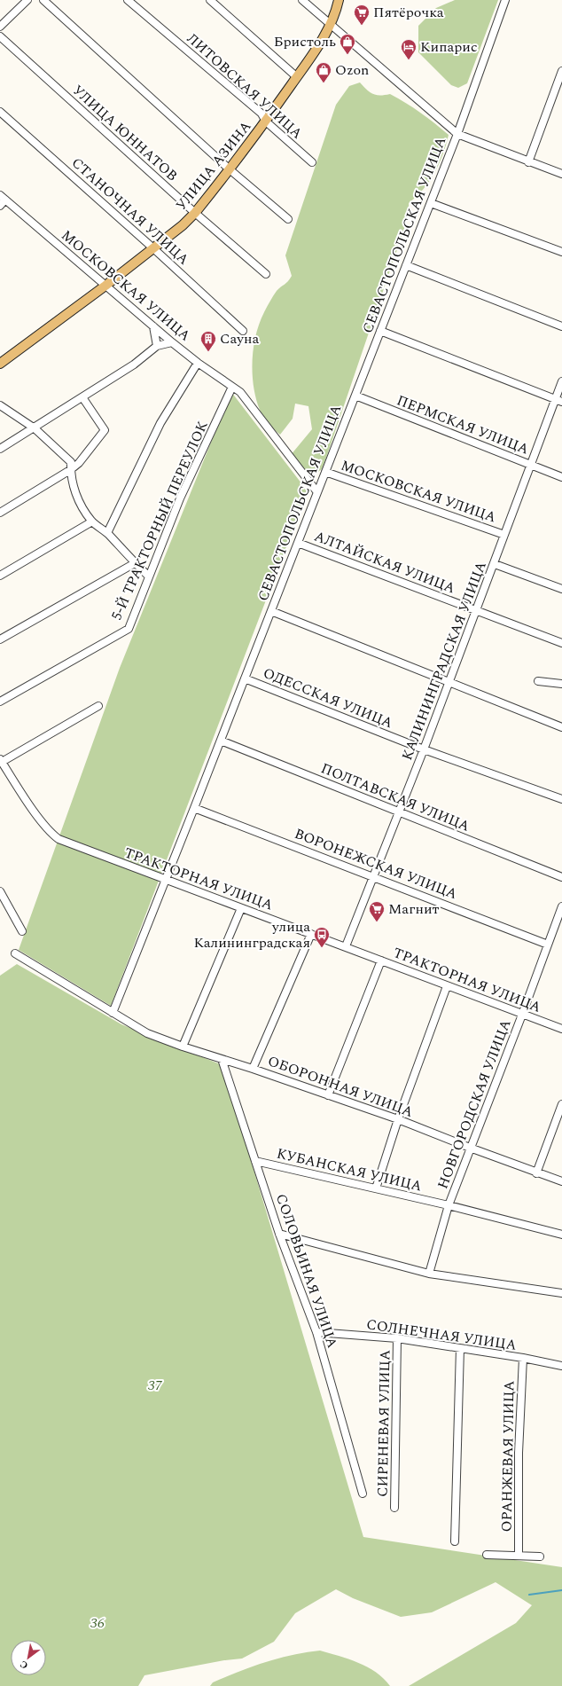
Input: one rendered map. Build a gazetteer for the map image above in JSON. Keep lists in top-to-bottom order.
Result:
{
  "streets": {
    "main road": ["УЛИЦА АЗИНА"],
    "street": [
      "ЛИТОВСКАЯ УЛИЦА",
      "УЛИЦА ЮННАТОВ",
      "СТАНОЧНАЯ УЛИЦА",
      "СЕВАСТОПОЛЬСКАЯ УЛИЦА",
      "МОСКОВСКАЯ УЛИЦА",
      "ПЕРМСКАЯ УЛИЦА",
      "5-Й ТРАКТОРНЫЙ ПЕРЕУЛОК",
      "АЛТАЙСКАЯ УЛИЦА",
      "КАЛИНИНГРАДСКАЯ УЛИЦА",
      "ОДЕССКАЯ УЛИЦА",
      "ПОЛТАВСКАЯ УЛИЦА",
      "ВОРОНЕЖСКАЯ УЛИЦА",
      "ТРАКТОРНАЯ УЛИЦА",
      "ОБОРОННАЯ УЛИЦА",
      "НОВГОРОДСКАЯ УЛИЦА",
      "КУБАНСКАЯ УЛИЦА",
      "СОЛОВЬИНАЯ УЛИЦА",
      "СОЛНЕЧНАЯ УЛИЦА",
      "СИРЕНЕВАЯ УЛИЦА",
      "ОРАНЖЕВАЯ УЛИЦА"
    ]
  },
  "crossings": [
    ["ЛИТОВСКАЯ УЛИЦА", "УЛИЦА АЗИНА"],
    ["УЛИЦА ЮННАТОВ", "УЛИЦА АЗИНА"],
    ["УЛИЦА АЗИНА", "СТАНОЧНАЯ УЛИЦА"],
    ["УЛИЦА АЗИНА", "МОСКОВСКАЯ УЛИЦА"],
    ["СЕВАСТОПОЛЬСКАЯ УЛИЦА", "МОСКОВСКАЯ УЛИЦА"],
    ["СЕВАСТОПОЛЬСКАЯ УЛИЦА", "ПЕРМСКАЯ УЛИЦА"],
    ["СЕВАСТОПОЛЬСКАЯ УЛИЦА", "АЛТАЙСКАЯ УЛИЦА"],
    ["СЕВАСТОПОЛЬСКАЯ УЛИЦА", "ОДЕССКАЯ УЛИЦА"],
    ["СЕВАСТОПОЛЬСКАЯ УЛИЦА", "ПОЛТАВСКАЯ УЛИЦА"],
    ["СЕВАСТОПОЛЬСКАЯ УЛИЦА", "ВОРОНЕЖСКАЯ УЛИЦА"],
    ["СЕВАСТОПОЛЬСКАЯ УЛИЦА", "ТРАКТОРНАЯ УЛИЦА"],
    ["СЕВАСТОПОЛЬСКАЯ УЛИЦА", "ОБОРОННАЯ УЛИЦА"],
    ["МОСКОВСКАЯ УЛИЦА", "5-Й ТРАКТОРНЫЙ ПЕРЕУЛОК"],
    ["МОСКОВСКАЯ УЛИЦА", "КАЛИНИНГРАДСКАЯ УЛИЦА"],
    ["ПЕРМСКАЯ УЛИЦА", "КАЛИНИНГРАДСКАЯ УЛИЦА"],
    ["АЛТАЙСКАЯ УЛИЦА", "КАЛИНИНГРАДСКАЯ УЛИЦА"],
    ["КАЛИНИНГРАДСКАЯ УЛИЦА", "ОДЕССКАЯ УЛИЦА"],
    ["КАЛИНИНГРАДСКАЯ УЛИЦА", "ПОЛТАВСКАЯ УЛИЦА"],
    ["КАЛИНИНГРАДСКАЯ УЛИЦА", "ВОРОНЕЖСКАЯ УЛИЦА"],
    ["КАЛИНИНГРАДСКАЯ УЛИЦА", "ТРАКТОРНАЯ УЛИЦА"],
    ["ВОРОНЕЖСКАЯ УЛИЦА", "НОВГОРОДСКАЯ УЛИЦА"],
    ["ТРАКТОРНАЯ УЛИЦА", "НОВГОРОДСКАЯ УЛИЦА"],
    ["ОБОРОННАЯ УЛИЦА", "НОВГОРОДСКАЯ УЛИЦА"],
    ["ОБОРОННАЯ УЛИЦА", "СОЛОВЬИНАЯ УЛИЦА"],
    ["НОВГОРОДСКАЯ УЛИЦА", "КУБАНСКАЯ УЛИЦА"],
    ["КУБАНСКАЯ УЛИЦА", "СОЛОВЬИНАЯ УЛИЦА"],
    ["СОЛОВЬИНАЯ УЛИЦА", "СОЛНЕЧНАЯ УЛИЦА"],
    ["СОЛНЕЧНАЯ УЛИЦА", "СИРЕНЕВАЯ УЛИЦА"],
    ["СОЛНЕЧНАЯ УЛИЦА", "ОРАНЖЕВАЯ УЛИЦА"]
  ],
  "parks": ["37", "36"],
  "places": {
    "supermarket": ["Пятёрочка", "Магнит"],
    "shop": ["Бристоль", "Ozon"],
    "hotel": ["Кипарис"],
    "building": ["Сауна"],
    "bus stop": ["улица Калининградская"]
  },
  "north": "bottom left"
}
